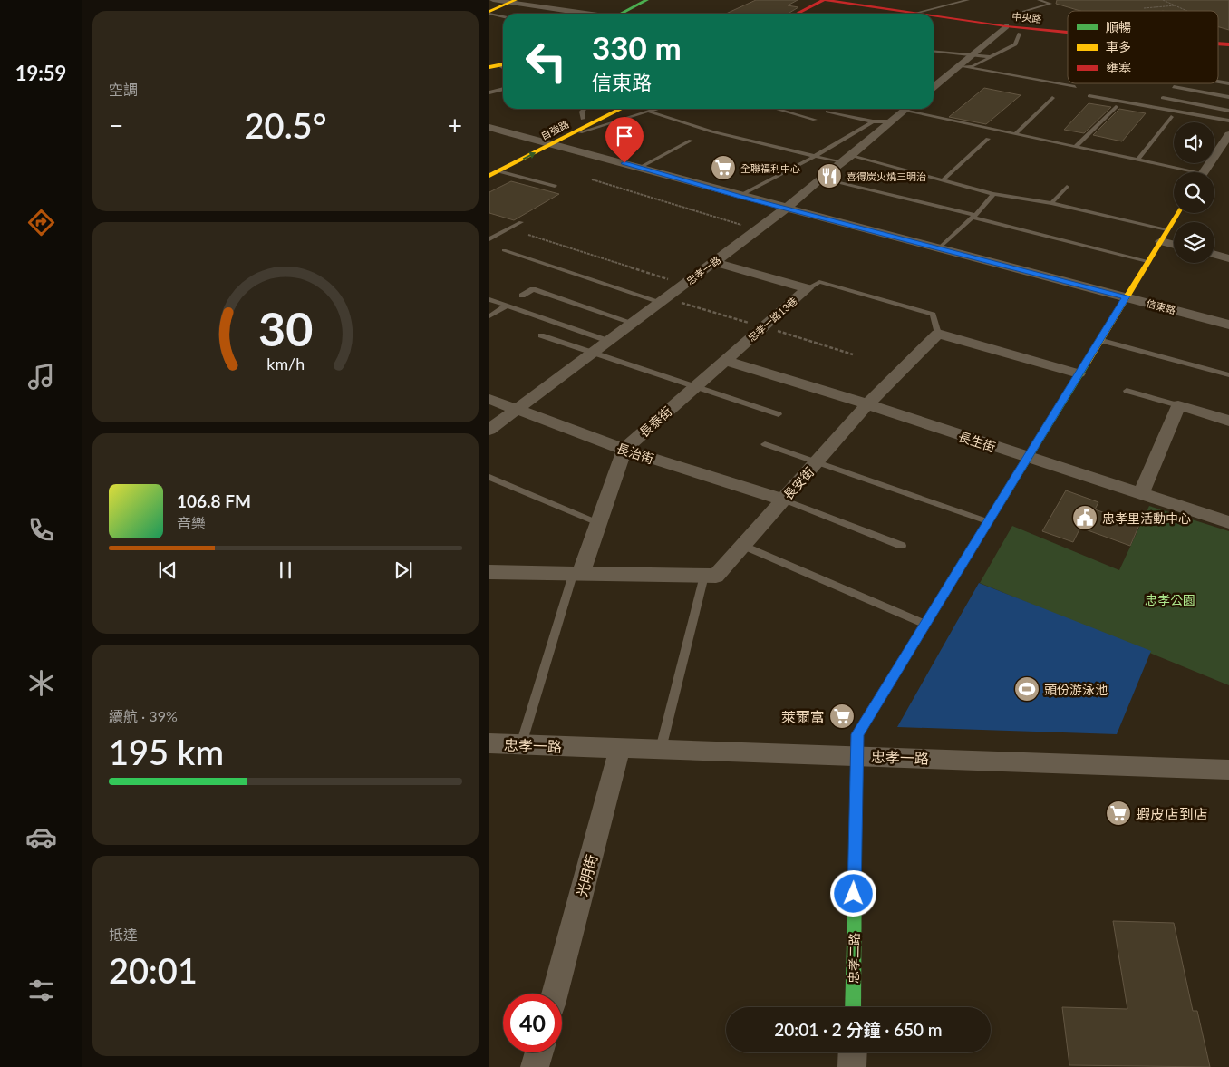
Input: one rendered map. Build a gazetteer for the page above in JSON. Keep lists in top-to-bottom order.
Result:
{
  "streets": {
    "street": [
      "中央路",
      "自強路",
      "忠孝一路",
      "信東路",
      "忠孝一路13巷",
      "長泰街",
      "長生街",
      "長治街",
      "長安街",
      "光明街",
      "忠孝二路"
    ]
  },
  "crossings": [
    ["自強路", "信東路"],
    ["忠孝一路", "信東路"],
    ["忠孝一路", "忠孝一路13巷"],
    ["忠孝一路", "長治街"],
    ["忠孝一路", "光明街"],
    ["忠孝一路", "忠孝二路"],
    ["信東路", "忠孝二路"],
    ["忠孝一路13巷", "長泰街"],
    ["忠孝一路13巷", "長生街"],
    ["長泰街", "長生街"],
    ["長泰街", "長治街"],
    ["長泰街", "長安街"],
    ["長生街", "長安街"],
    ["長生街", "忠孝二路"],
    ["長治街", "長安街"]
  ],
  "parks": ["忠孝公園"],
  "places": {
    "supermarket": ["全聯福利中心", "萊爾富", "蝦皮店到店"],
    "restaurant": ["喜得炭火燒三明治"],
    "public building": ["忠孝里活動中心"],
    "sports": ["頭份游泳池"]
  },
  "legend": ["順暢", "車多", "壅塞"],
  "page": {
    "tabs": "19:59",
    "tile": [
      "空調",
      ["續航 · 39%", "195 km"],
      ["抵達", "20:01"]
    ],
    "turn": ["330 m", "信東路"],
    "heat": ["−", "20.5°", "+"],
    "song": ["106.8 FM", "音樂"],
    "limit": "40",
    "trip": "20:01 · 2 分鐘 · 650 m",
    "gauge": ["30", "km/h"]
  }
}
